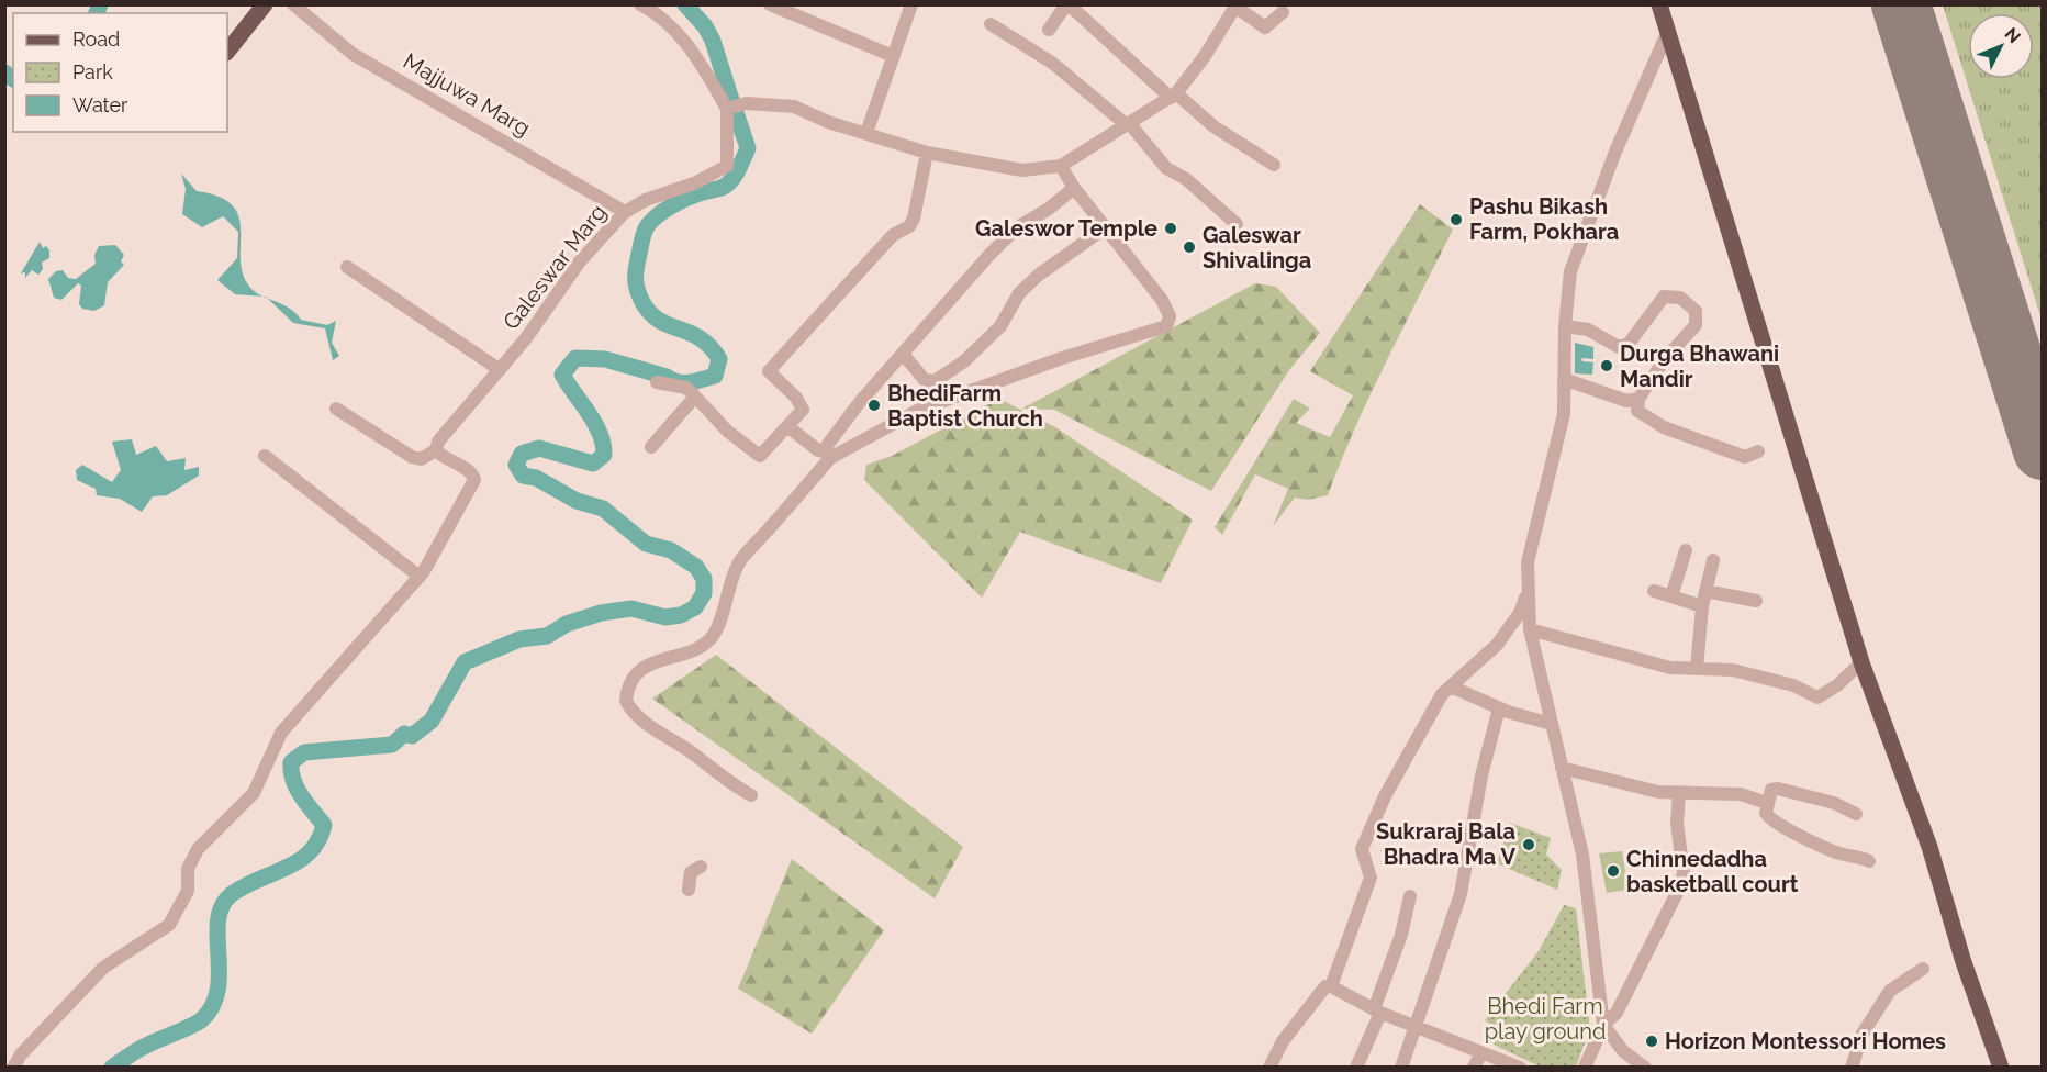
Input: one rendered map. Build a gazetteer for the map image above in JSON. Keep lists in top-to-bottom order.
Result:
{
  "streets": {
    "street": ["Majjuwa Marg", "Galeswar Marg"]
  },
  "crossings": [
    ["Majjuwa Marg", "Galeswar Marg"]
  ],
  "parks": ["Bhedi Farm play ground"],
  "places": [
    "Pashu Bikash Farm, Pokhara",
    "Galeswor Temple",
    "Galeswar Shivalinga",
    "Durga Bhawani Mandir",
    "BhediFarm Baptist Church",
    "Sukraraj Bala Bhadra Ma V",
    "Chinnedadha basketball court",
    "Horizon Montessori Homes"
  ],
  "legend": ["Road", "Park", "Water"],
  "north": "top right"
}
